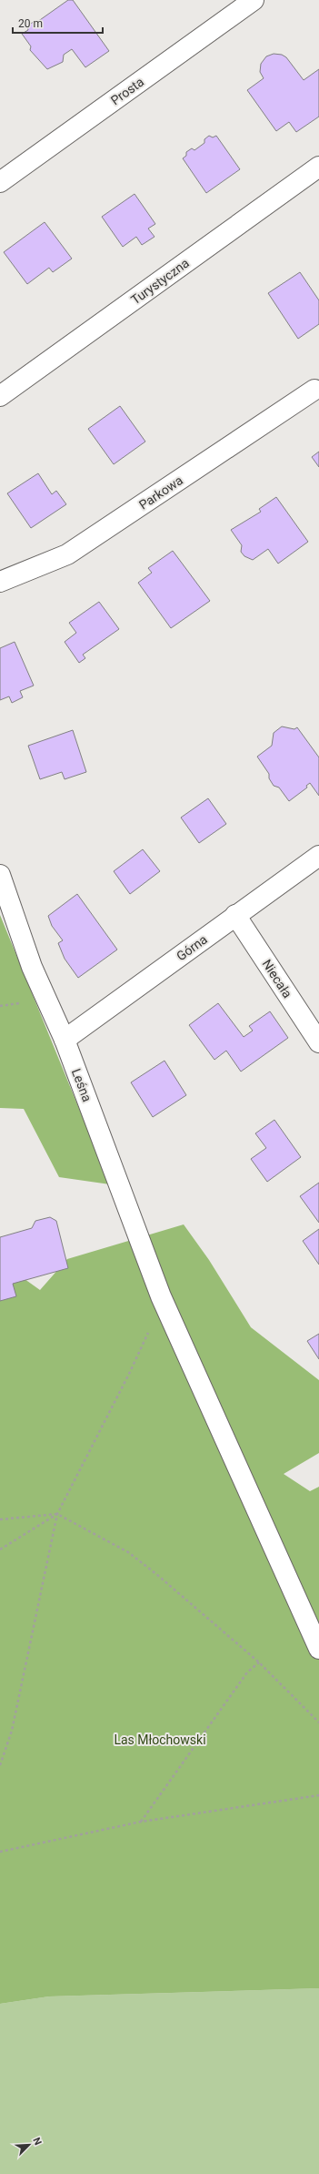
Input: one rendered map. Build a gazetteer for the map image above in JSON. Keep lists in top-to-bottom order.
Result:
{
  "streets": {
    "street": [
      "Prosta",
      "Turystyczna",
      "Parkowa",
      "Górna",
      "Niecała",
      "Leśna"
    ]
  },
  "crossings": [
    ["Górna", "Niecała"],
    ["Górna", "Leśna"]
  ],
  "parks": ["Las Młochowski"],
  "scale_bar": "20 m",
  "north": "top right"
}
